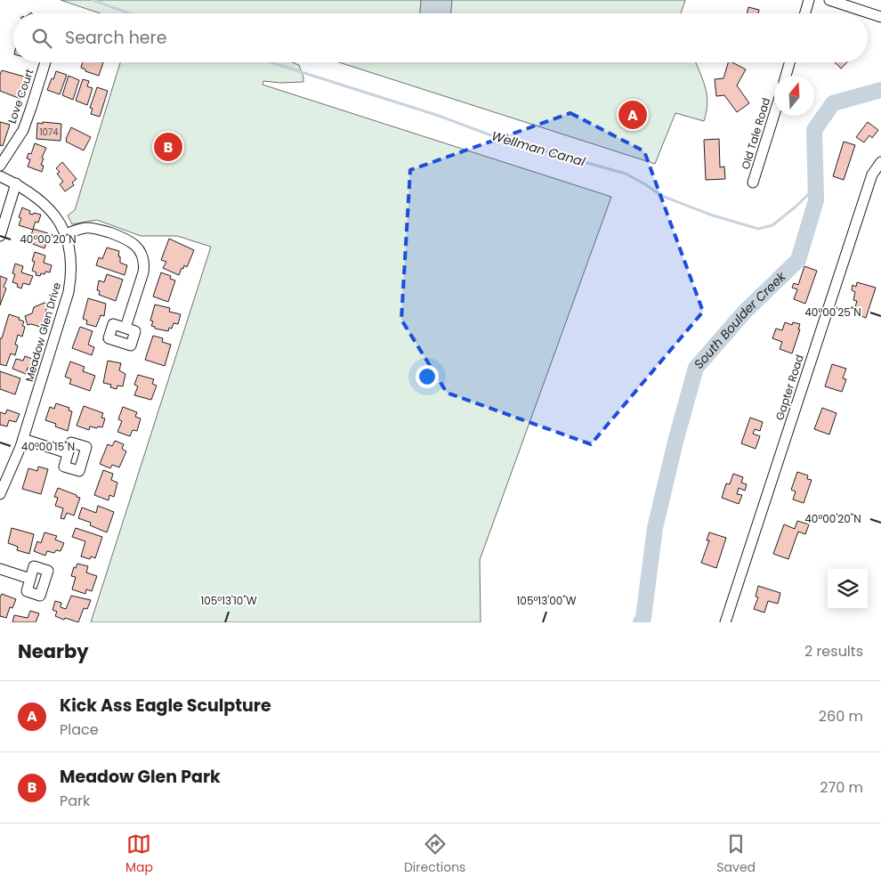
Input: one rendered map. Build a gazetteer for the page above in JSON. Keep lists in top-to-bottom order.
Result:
{
  "streets": {
    "street": [
      "Love Court",
      "Old Tale Road",
      "Meadow Glen Drive",
      "Gapter Road"
    ]
  },
  "water": ["Wellman Canal", "South Boulder Creek"],
  "house_numbers": ["1074"],
  "north": "top",
  "page": {
    "search": "Search here",
    "pins": ["A", "B"],
    "heading": ["Nearby", "2 results"],
    "list": [
      {
        "mark": "A",
        "name": "Kick Ass Eagle Sculpture",
        "note": "Place",
        "value": "260 m"
      },
      {
        "mark": "B",
        "name": "Meadow Glen Park",
        "note": "Park",
        "value": "270 m"
      }
    ],
    "nav": ["Map", "Directions", "Saved"]
  },
  "coordinates": [
    "40°00'20\"N",
    "40°00'25\"N",
    "40°00'15\"N",
    "105°13'10\"W",
    "105°13'00\"W"
  ]
}
